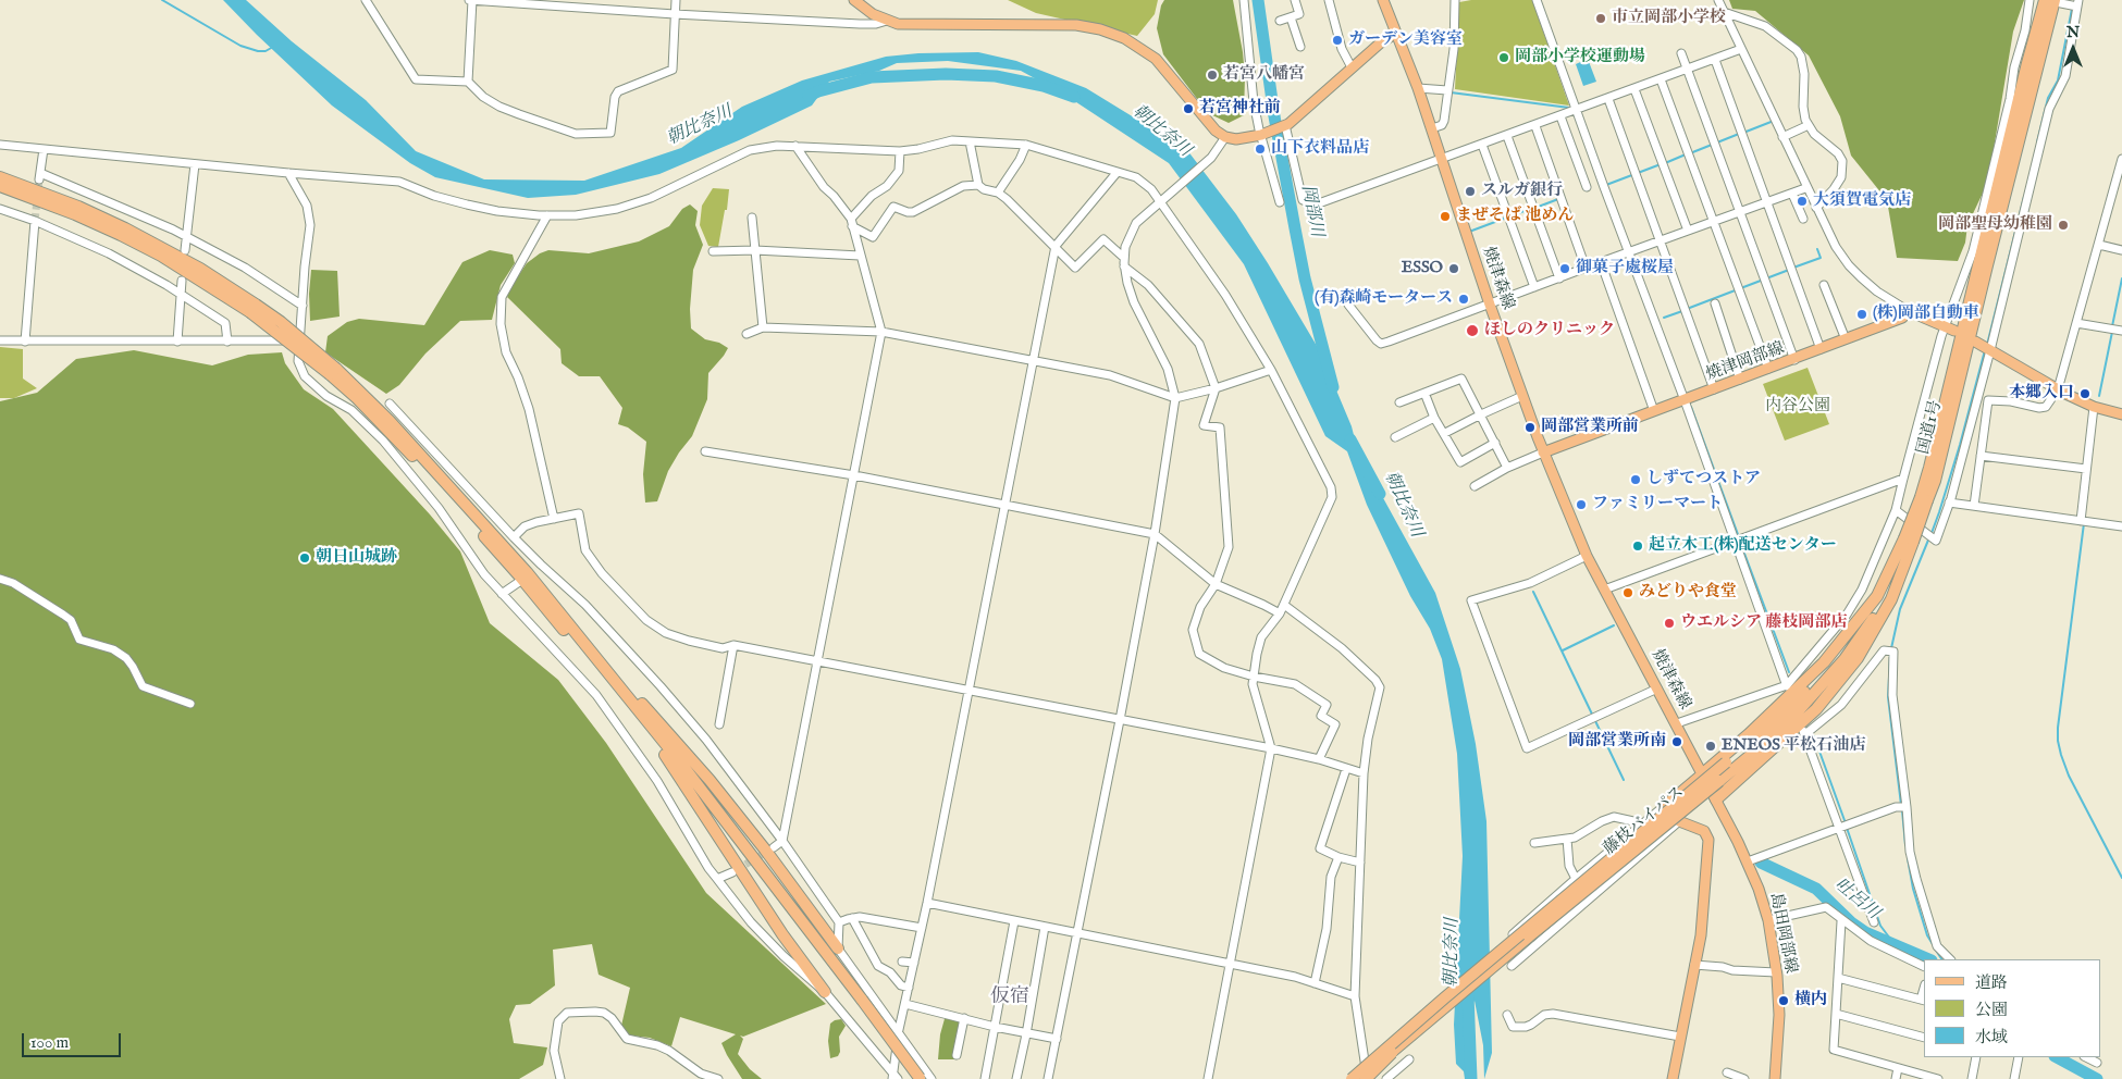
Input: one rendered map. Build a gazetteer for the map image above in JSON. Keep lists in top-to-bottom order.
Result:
{
  "streets": {
    "highway": ["国道1号", "藤枝バイパス"],
    "main road": ["焼津森線", "焼津岡部線", "島田岡部線"]
  },
  "crossings": [
    ["焼津森線", "焼津岡部線"],
    ["焼津森線", "国道1号"],
    ["焼津森線", "島田岡部線"],
    ["国道1号", "藤枝バイパス"],
    ["国道1号", "島田岡部線"]
  ],
  "districts": ["仮宿"],
  "water": ["朝比奈川", "岡部川", "吐呂川"],
  "parks": ["内谷公園"],
  "places": [
    "市立岡部小学校",
    "ガーデン美容室",
    "岡部小学校運動場",
    "若宮八幡宮",
    "若宮神社前",
    "山下衣料品店",
    "スルガ銀行",
    "大須賀電気店",
    "まぜそば 池めん",
    "岡部聖母幼稚園",
    "ESSO",
    "御菓子處桜屋",
    "(有)森崎モータース",
    "(株)岡部自動車",
    "ほしのクリニック",
    "本郷入口",
    "岡部営業所前",
    "しずてつストア",
    "ファミリーマート",
    "起立木工(株)配送センター",
    "朝日山城跡",
    "みどりや食堂",
    "ウエルシア 藤枝岡部店",
    "岡部営業所南",
    "ENEOS 平松石油店",
    "横内"
  ],
  "legend": ["道路", "公園", "水域"],
  "scale_bar": "100 m",
  "north": "top"
}
